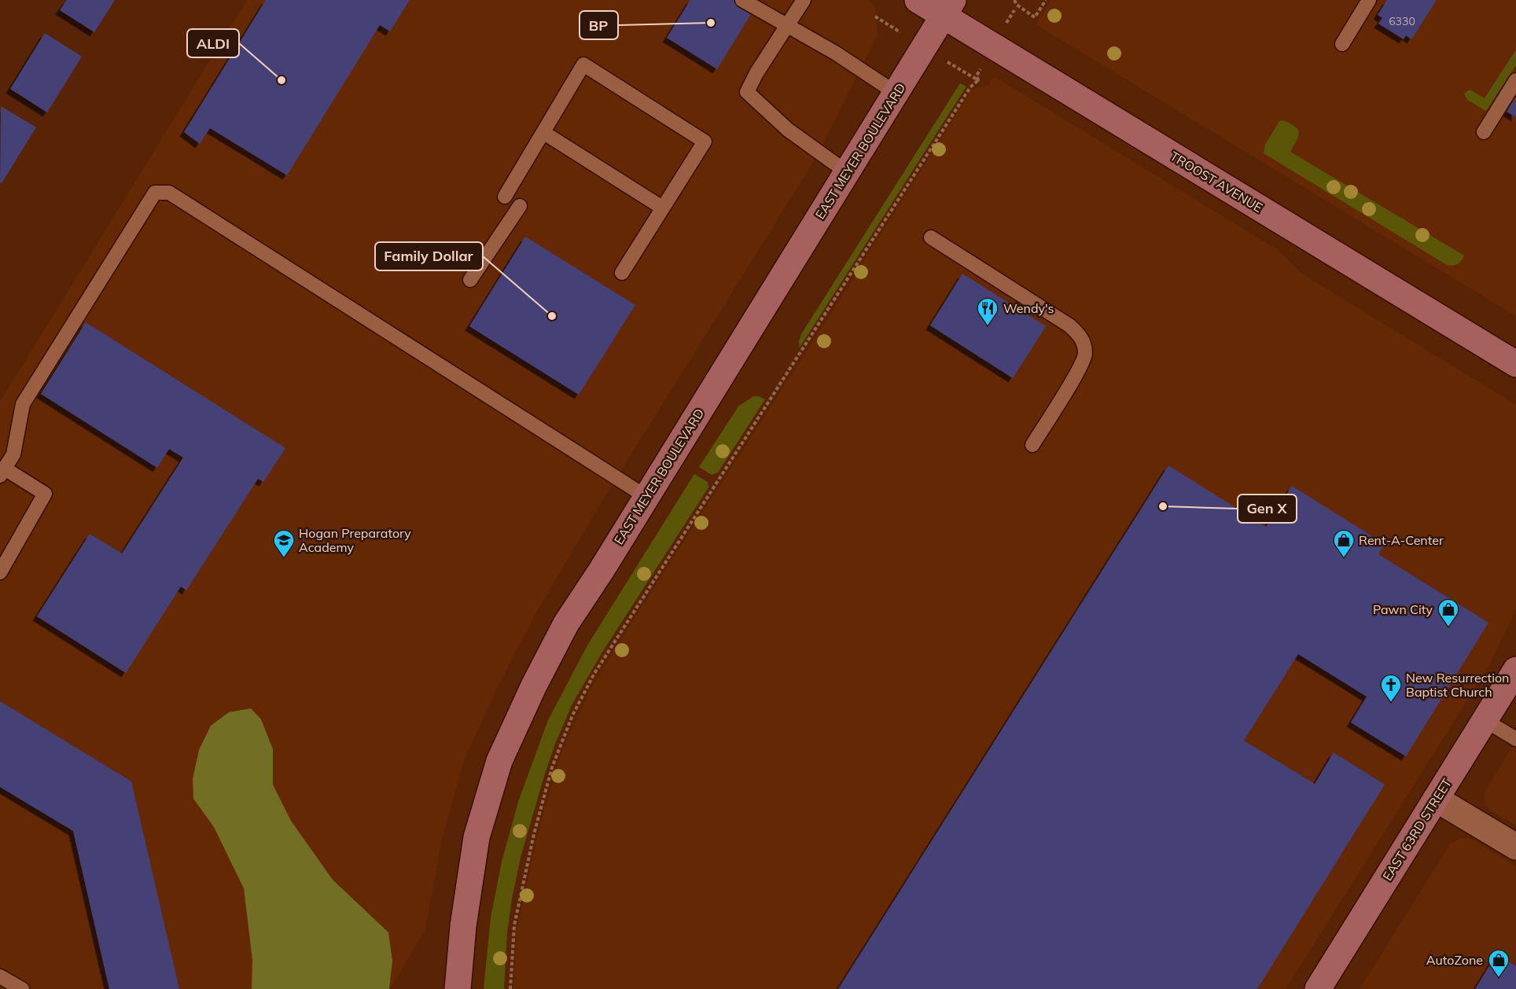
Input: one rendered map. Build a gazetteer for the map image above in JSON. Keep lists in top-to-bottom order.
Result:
{
  "streets": {
    "main road": ["EAST MEYER BOULEVARD", "TROOST AVENUE", "EAST 63RD STREET"]
  },
  "crossings": [
    ["EAST MEYER BOULEVARD", "TROOST AVENUE"]
  ],
  "places": {
    "other": [
      "BP",
      "ALDI",
      "Family Dollar",
      "Gen X"
    ],
    "restaurant": ["Wendy's"],
    "school or university": ["Hogan Preparatory Academy"],
    "shop": ["Rent-A-Center", "Pawn City", "AutoZone"],
    "church": ["New Resurrection Baptist Church"]
  },
  "house_numbers": ["6330"]
}
